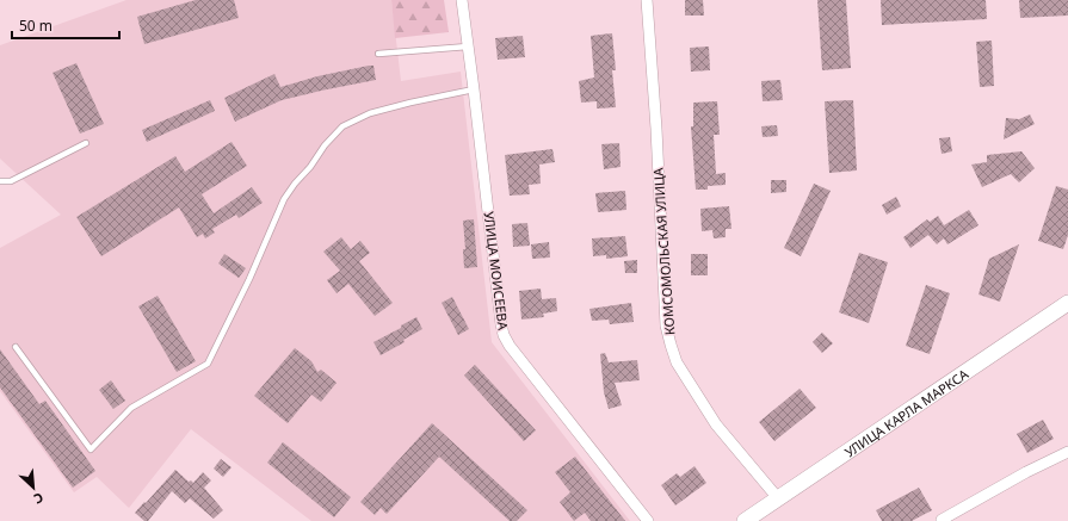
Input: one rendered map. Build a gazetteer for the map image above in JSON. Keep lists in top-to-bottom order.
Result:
{
  "streets": {
    "street": ["КОМСОМОЛЬСКАЯ УЛИЦА", "УЛИЦА МОИСЕЕВА", "УЛИЦА КАРЛА МАРКСА"]
  },
  "crossings": [
    ["КОМСОМОЛЬСКАЯ УЛИЦА", "УЛИЦА КАРЛА МАРКСА"]
  ],
  "scale_bar": "50 m",
  "north": "bottom right"
}
